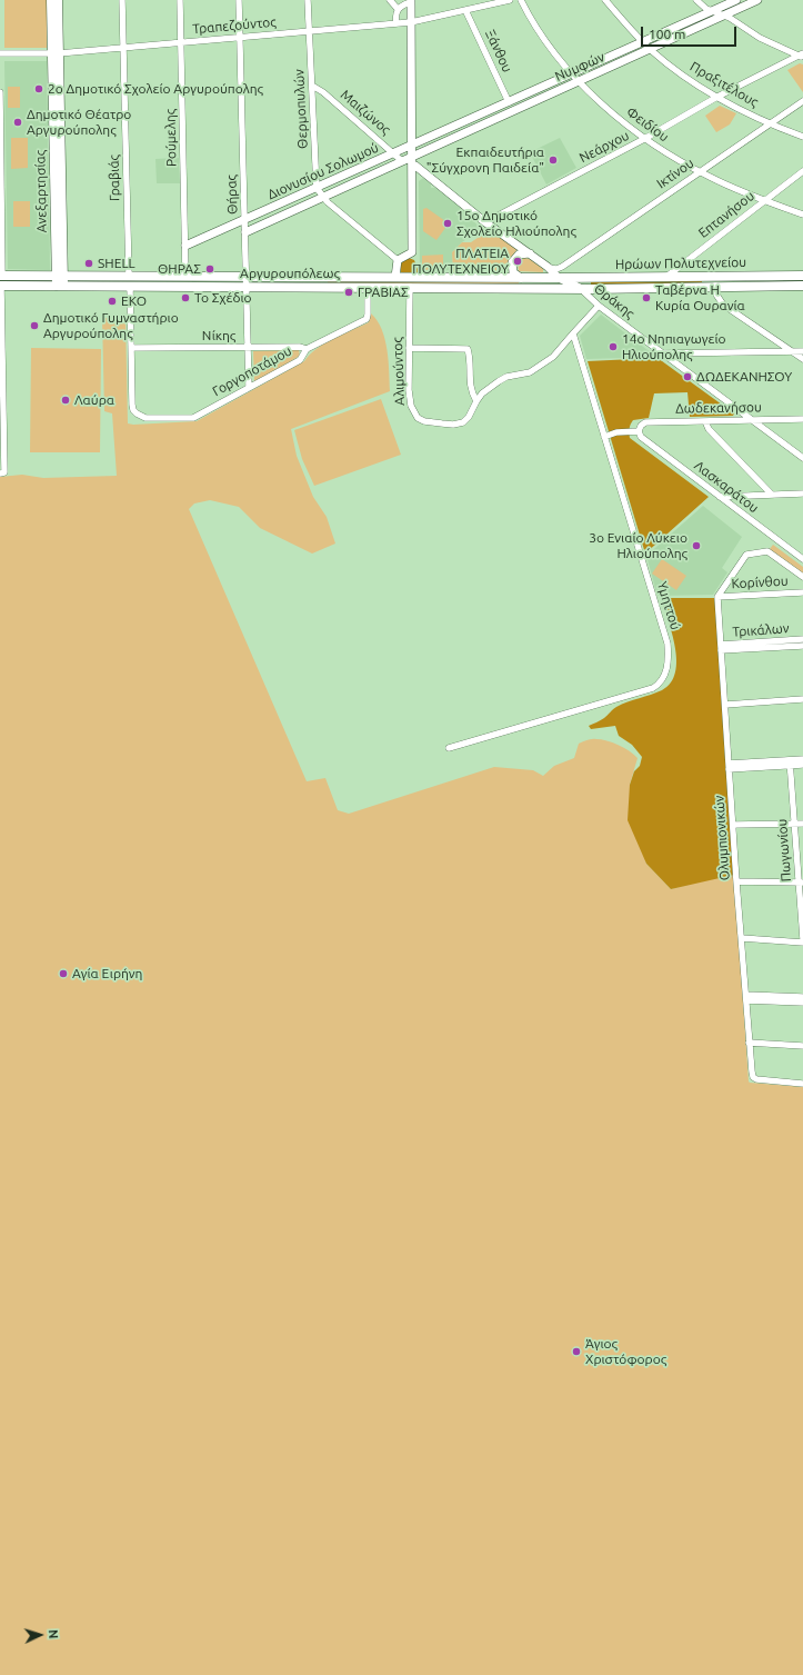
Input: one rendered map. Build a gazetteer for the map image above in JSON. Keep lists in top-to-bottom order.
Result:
{
  "streets": {
    "main road": ["Ανεξαρτησίας", "Ηρώων Πολυτεχνείου", "Αργυρουπόλεως"],
    "street": [
      "Τραπεζούντος",
      "Ξάνθου",
      "Νυμφών",
      "Πραξιτέλους",
      "Θερμοπυλών",
      "Μαιζώνος",
      "Φειδίου",
      "Ρούμελης",
      "Νεάρχου",
      "Διονυσίου Σολωμού",
      "Ικτίνου",
      "Γραβιάς",
      "Θήρας",
      "Επτανήσου",
      "Θράκης",
      "Νίκης",
      "Γοργοποτάμου",
      "Αλιμούντος",
      "Δωδεκανήσου",
      "Λασκαράτου",
      "Κορίνθου",
      "Υμηττού",
      "Τρικάλων",
      "Ολυμπιονικών",
      "Πωγωνίου"
    ]
  },
  "crossings": [
    ["Τραπεζούντος", "Ξάνθου"],
    ["Τραπεζούντος", "Θερμοπυλών"],
    ["Τραπεζούντος", "Ρούμελης"],
    ["Τραπεζούντος", "Γραβιάς"],
    ["Τραπεζούντος", "Ανεξαρτησίας"],
    ["Τραπεζούντος", "Θήρας"],
    ["Ξάνθου", "Νυμφών"],
    ["Νυμφών", "Πραξιτέλους"],
    ["Νυμφών", "Φειδίου"],
    ["Νυμφών", "Διονυσίου Σολωμού"],
    ["Πραξιτέλους", "Νεάρχου"],
    ["Πραξιτέλους", "Ικτίνου"],
    ["Θερμοπυλών", "Μαιζώνος"],
    ["Θερμοπυλών", "Διονυσίου Σολωμού"],
    ["Μαιζώνος", "Διονυσίου Σολωμού"],
    ["Φειδίου", "Νεάρχου"],
    ["Φειδίου", "Ικτίνου"],
    ["Φειδίου", "Επτανήσου"],
    ["Ρούμελης", "Διονυσίου Σολωμού"],
    ["Ρούμελης", "Αργυρουπόλεως"],
    ["Νεάρχου", "Θράκης"],
    ["Διονυσίου Σολωμού", "Θήρας"],
    ["Γραβιάς", "Αργυρουπόλεως"],
    ["Ανεξαρτησίας", "Αργυρουπόλεως"],
    ["Θήρας", "Αργυρουπόλεως"],
    ["Θήρας", "Νίκης"],
    ["Θήρας", "Γοργοποτάμου"],
    ["Επτανήσου", "Ηρώων Πολυτεχνείου"],
    ["Ηρώων Πολυτεχνείου", "Αργυρουπόλεως"],
    ["Ηρώων Πολυτεχνείου", "Θράκης"],
    ["Αργυρουπόλεως", "Θράκης"],
    ["Αργυρουπόλεως", "Αλιμούντος"],
    ["Θράκης", "Δωδεκανήσου"],
    ["Νίκης", "Γοργοποτάμου"],
    ["Αλιμούντος", "Υμηττού"],
    ["Δωδεκανήσου", "Λασκαράτου"],
    ["Κορίνθου", "Ολυμπιονικών"],
    ["Τρικάλων", "Ολυμπιονικών"]
  ],
  "places": [
    "2ο Δημοτικό Σχολείο Αργυρούπολης",
    "Δημοτικό Θέατρο Αργυρούπολης",
    "Εκπαιδευτήρια \"Σύγχρονη Παιδεία\"",
    "15ο Δημοτικό Σχολείο Ηλιούπολης",
    "ΠΛΑΤΕΙΑ ΠΟΛΥΤΕΧΝΕΙΟΥ",
    "SHELL",
    "ΘΗΡΑΣ",
    "ΓΡΑΒΙΑΣ",
    "Το Σχέδιο",
    "Ταβέρνα Η Κυρία Ουρανία",
    "EKO",
    "Δημοτικό Γυμναστήριο Αργυρούπολης",
    "14ο Νηπιαγωγείο Ηλιούπολης",
    "ΔΩΔΕΚΑΝΗΣΟΥ",
    "Λαύρα",
    "3ο Ενιαίο Λύκειο Ηλιούπολης",
    "Αγία Ειρήνη",
    "Άγιος Χριστόφορος"
  ],
  "scale_bar": "100 m",
  "north": "right"
}
